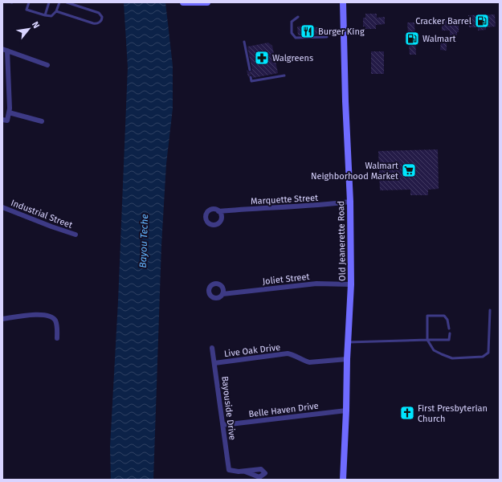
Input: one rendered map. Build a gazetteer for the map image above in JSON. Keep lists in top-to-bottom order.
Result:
{
  "streets": {
    "main road": ["Old Jeanerette Road"],
    "street": [
      "Marquette Street",
      "Industrial Street",
      "Joliet Street",
      "Live Oak Drive",
      "Bayouside Drive",
      "Belle Haven Drive"
    ]
  },
  "crossings": [
    ["Marquette Street", "Old Jeanerette Road"],
    ["Old Jeanerette Road", "Joliet Street"],
    ["Old Jeanerette Road", "Live Oak Drive"],
    ["Old Jeanerette Road", "Belle Haven Drive"],
    ["Live Oak Drive", "Bayouside Drive"],
    ["Bayouside Drive", "Belle Haven Drive"]
  ],
  "water": ["Bayou Teche"],
  "places": {
    "fuel station": ["Cracker Barrel", "Walmart"],
    "restaurant": ["Burger King"],
    "pharmacy": ["Walgreens"],
    "supermarket": ["Walmart Neighborhood Market"],
    "church": ["First Presbyterian Church"]
  },
  "north": "top right"
}
